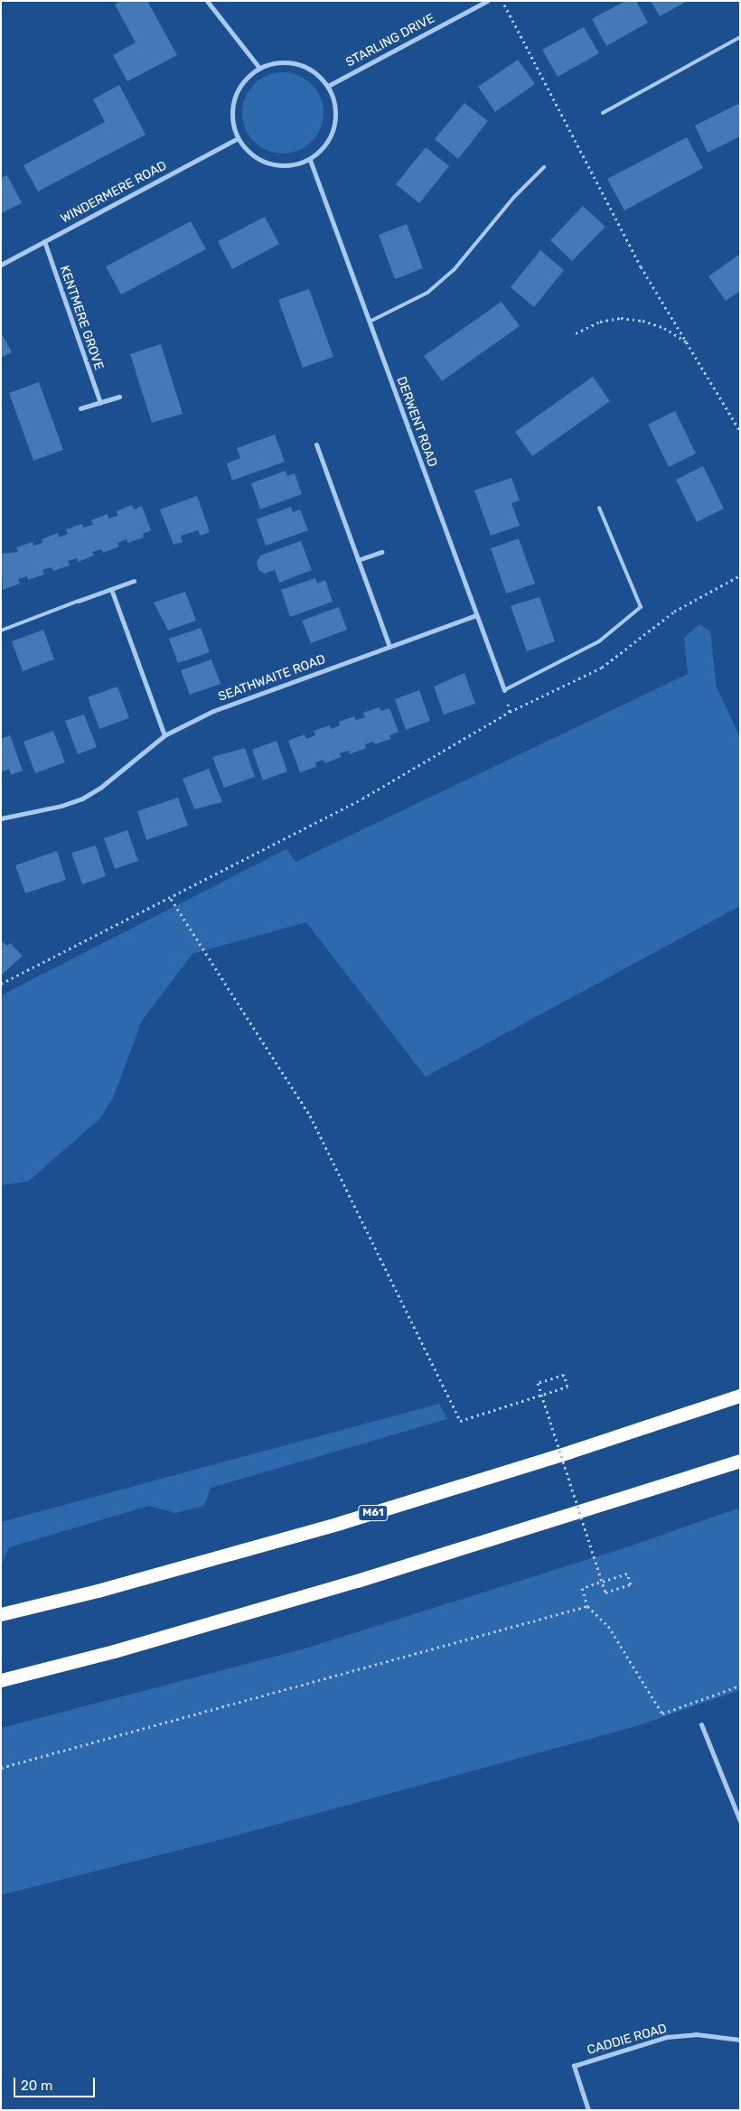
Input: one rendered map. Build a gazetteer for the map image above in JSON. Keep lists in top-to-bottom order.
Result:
{
  "streets": {
    "highway": ["M61"],
    "street": [
      "STARLING DRIVE",
      "WINDERMERE ROAD",
      "KENTMERE GROVE",
      "DERWENT ROAD",
      "SEATHWAITE ROAD",
      "CADDIE ROAD"
    ]
  },
  "crossings": [
    ["STARLING DRIVE", "WINDERMERE ROAD"],
    ["STARLING DRIVE", "DERWENT ROAD"],
    ["WINDERMERE ROAD", "KENTMERE GROVE"],
    ["WINDERMERE ROAD", "DERWENT ROAD"],
    ["DERWENT ROAD", "SEATHWAITE ROAD"]
  ],
  "scale_bar": "20 m"
}
